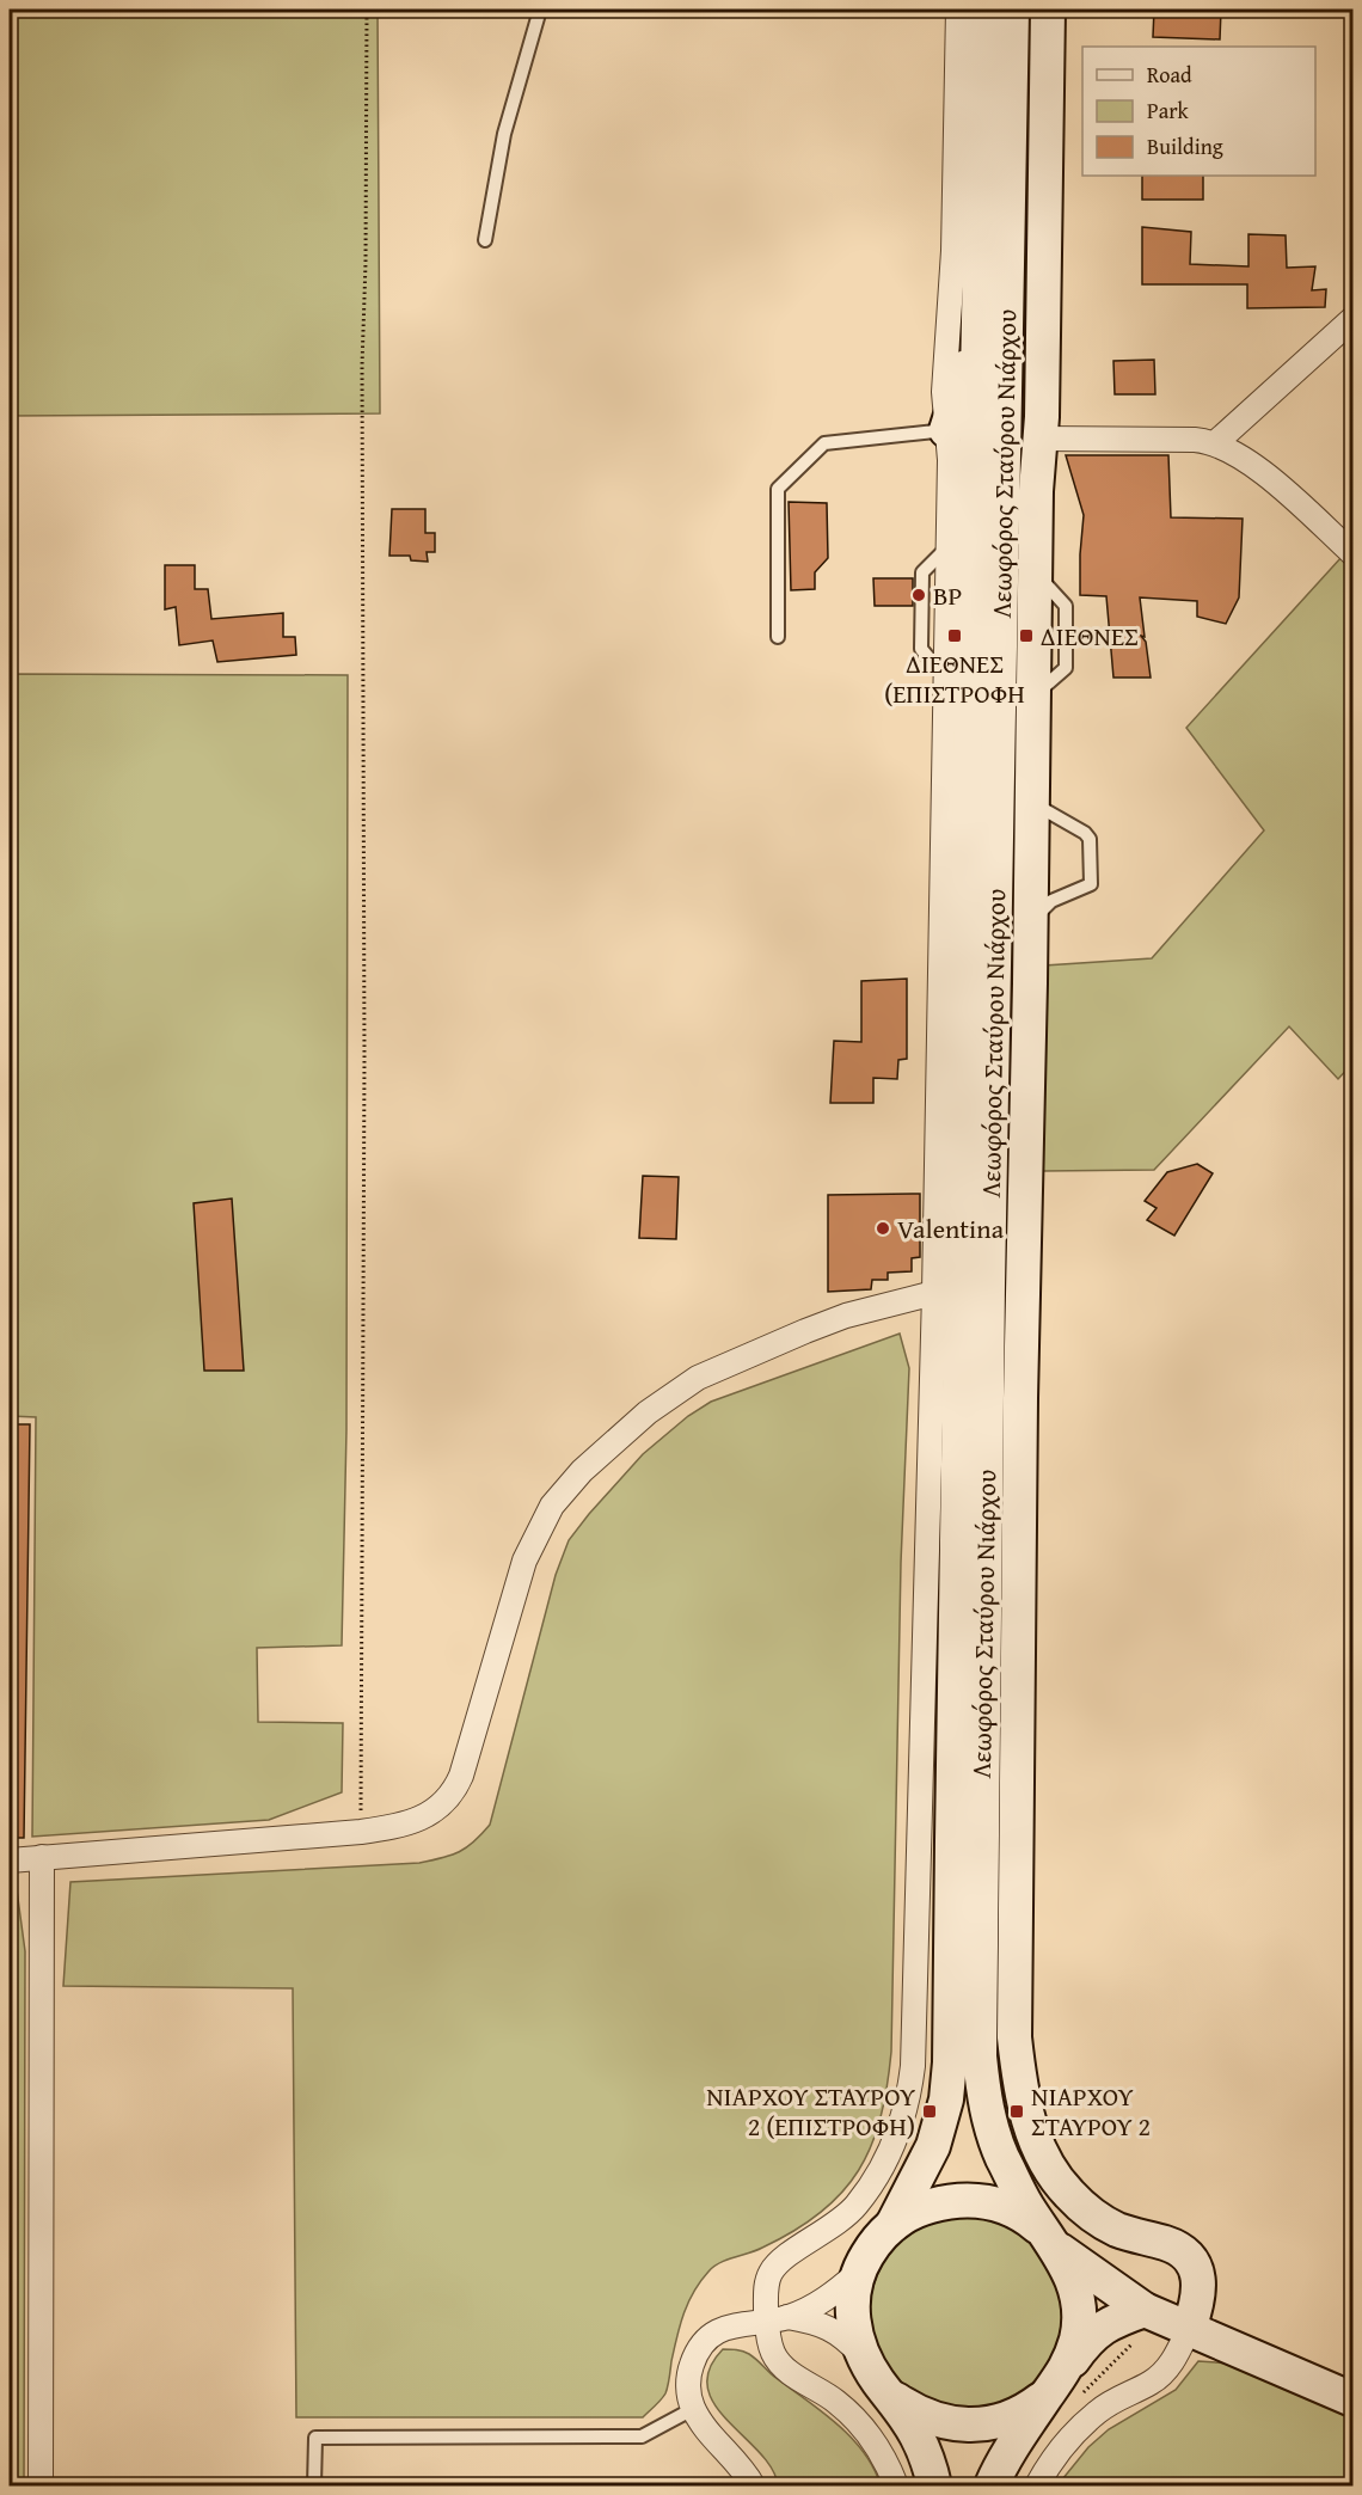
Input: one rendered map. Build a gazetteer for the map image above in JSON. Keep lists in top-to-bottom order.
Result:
{
  "streets": {
    "main road": ["Λεωφόρος Σταύρου Νιάρχου"]
  },
  "places": {
    "other": ["BP", "Valentina"],
    "transit": [
      "ΔΙΕΘΝΕΣ (ΕΠΙΣΤΡΟΦΗ",
      "ΔΙΕΘΝΕΣ",
      "ΝΙΑΡΧΟΥ ΣΤΑΥΡΟΥ 2 (ΕΠΙΣΤΡΟΦΗ)",
      "ΝΙΑΡΧΟΥ ΣΤΑΥΡΟΥ 2"
    ]
  },
  "legend": ["Road", "Park", "Building"]
}
